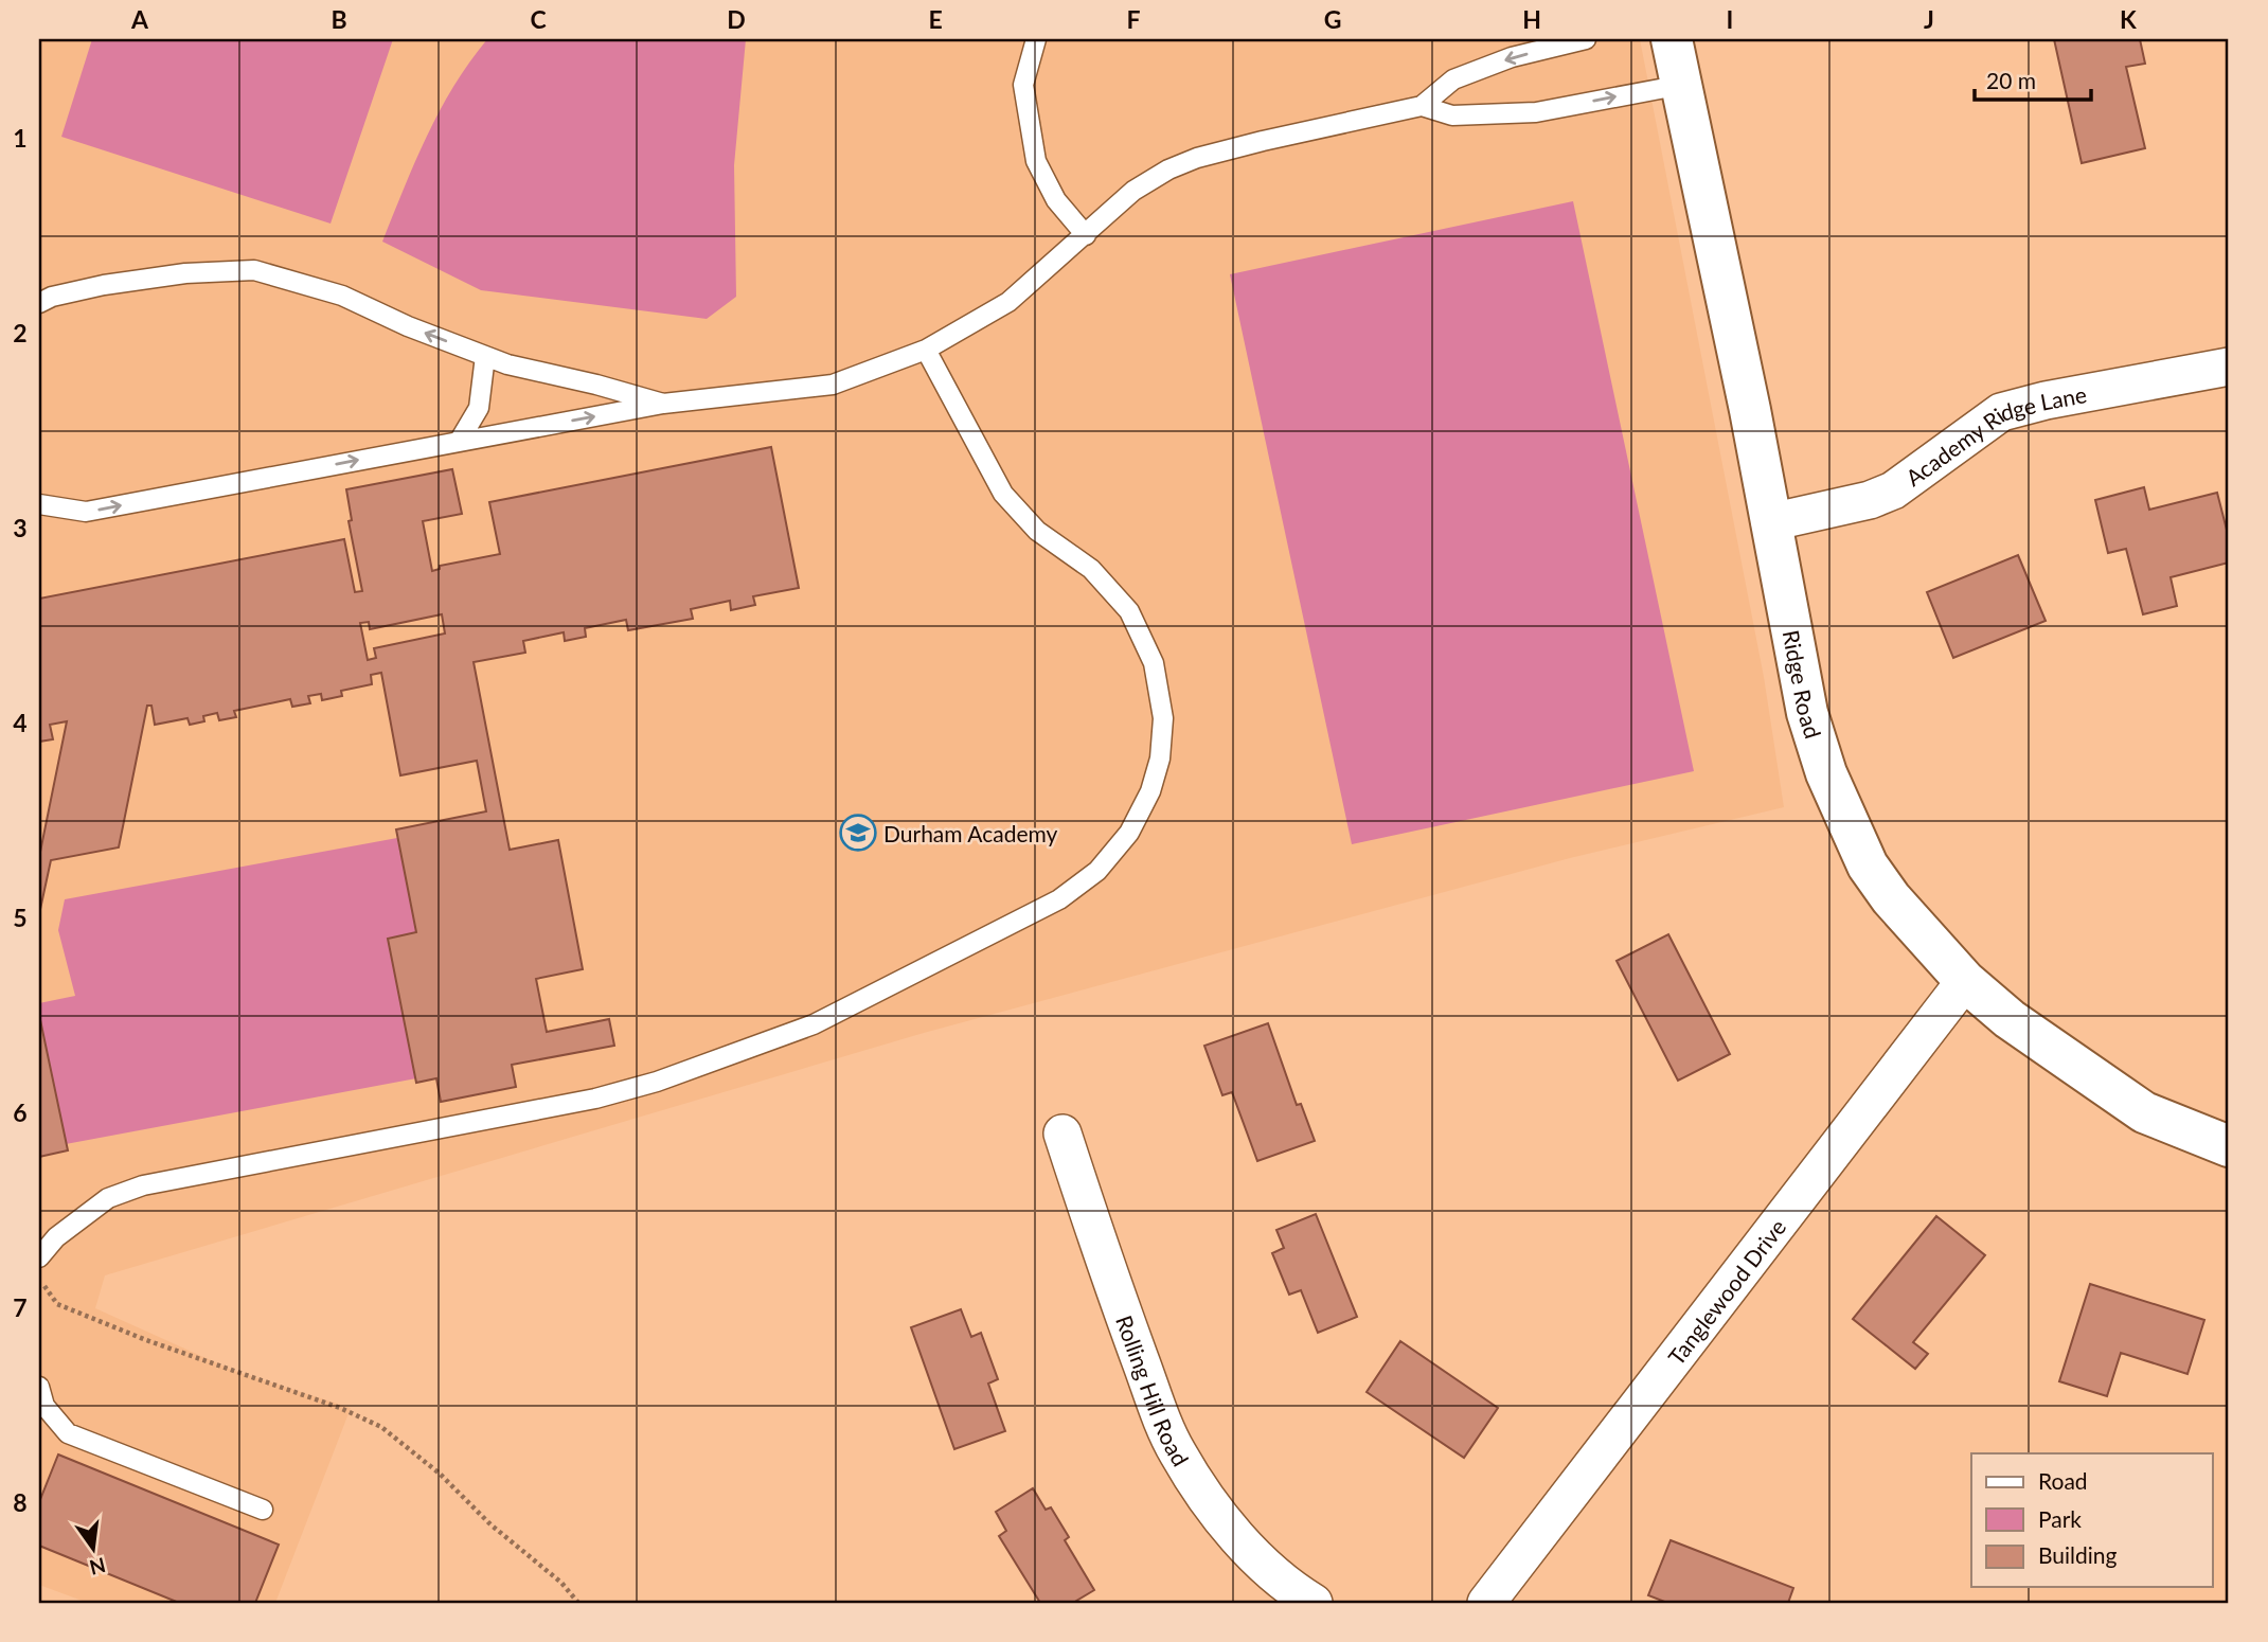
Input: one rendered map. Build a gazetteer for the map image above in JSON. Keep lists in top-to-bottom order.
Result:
{
  "streets": {
    "street": [
      "Academy Ridge Lane",
      "Ridge Road",
      "Tanglewood Drive",
      "Rolling Hill Road"
    ]
  },
  "crossings": [
    ["Academy Ridge Lane", "Ridge Road"],
    ["Ridge Road", "Tanglewood Drive"]
  ],
  "places": {
    "school or university": ["Durham Academy"]
  },
  "legend": ["Road", "Park", "Building"],
  "scale_bar": "20 m",
  "north": "bottom",
  "grid": {
    "columns": [
      "A",
      "B",
      "C",
      "D",
      "E",
      "F",
      "G",
      "H",
      "I",
      "J",
      "K"
    ],
    "rows": [
      "1",
      "2",
      "3",
      "4",
      "5",
      "6",
      "7",
      "8"
    ]
  }
}
